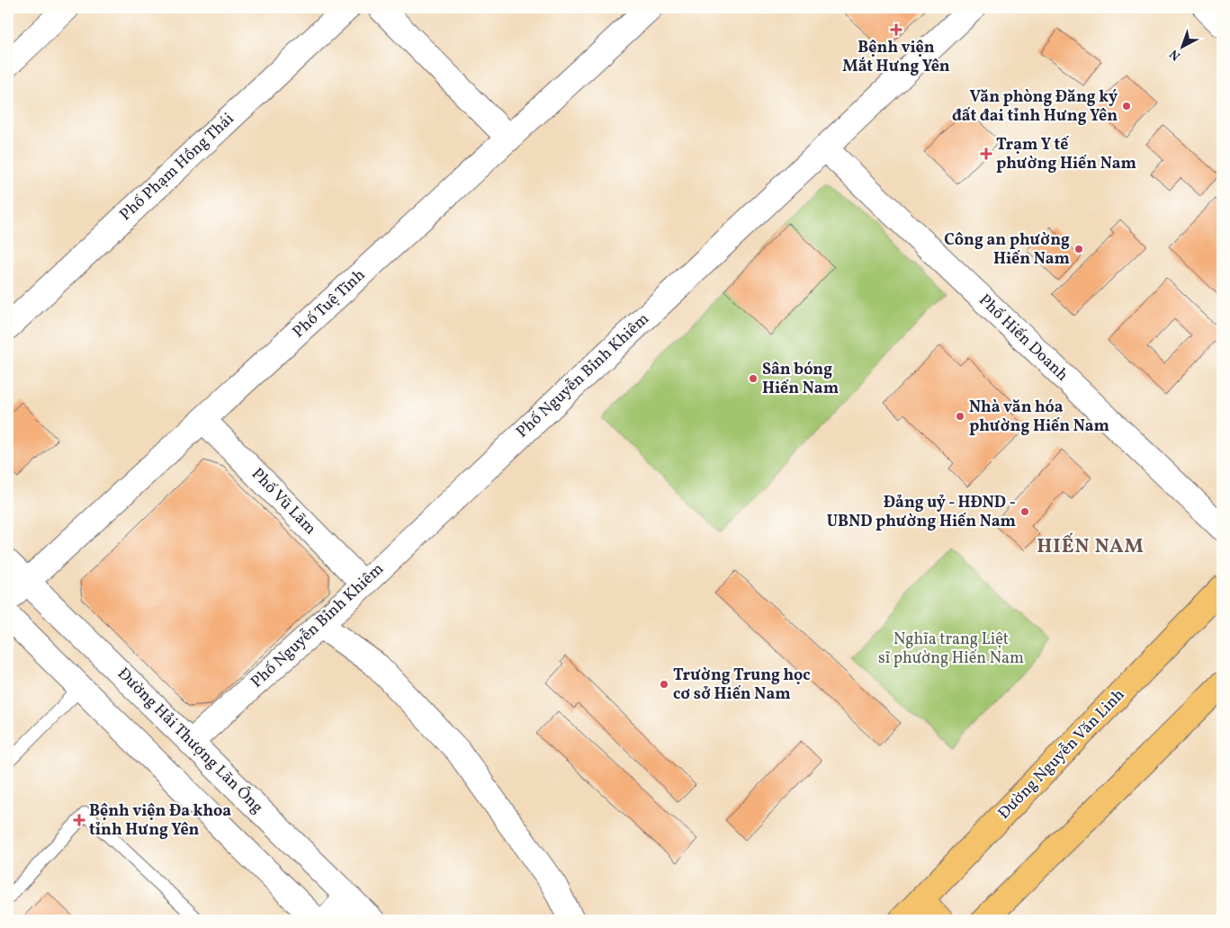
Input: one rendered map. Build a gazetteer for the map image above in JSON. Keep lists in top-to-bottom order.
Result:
{
  "streets": {
    "highway": ["Đường Nguyễn Văn Linh"],
    "street": [
      "Phố Phạm Hồng Thái",
      "Phố Tuệ Tĩnh",
      "Phố Hiến Doanh",
      "Phố Nguyễn Bỉnh Khiêm",
      "Phố Vũ Lãm",
      "Đường Hải Thượng Lãn Ông"
    ]
  },
  "crossings": [
    ["Phố Tuệ Tĩnh", "Phố Vũ Lãm"],
    ["Phố Tuệ Tĩnh", "Đường Hải Thượng Lãn Ông"],
    ["Phố Hiến Doanh", "Phố Nguyễn Bỉnh Khiêm"],
    ["Phố Nguyễn Bỉnh Khiêm", "Phố Vũ Lãm"],
    ["Phố Nguyễn Bỉnh Khiêm", "Đường Hải Thượng Lãn Ông"]
  ],
  "districts": ["HIẾN NAM"],
  "parks": ["Nghĩa trang Liệt sĩ phường Hiến Nam"],
  "places": {
    "health": ["Bệnh viện Mắt Hưng Yên", "Trạm Y tế phường Hiến Nam", "Bệnh viện Đa khoa tỉnh Hưng Yên"],
    "other": [
      "Văn phòng Đăng ký đất đai tỉnh Hưng Yên",
      "Công an phường Hiến Nam",
      "Sân bóng Hiến Nam",
      "Nhà văn hóa phường Hiến Nam",
      "Đảng uỷ - HĐND - UBND phường Hiến Nam",
      "Trường Trung học cơ sở Hiến Nam"
    ]
  },
  "north": "bottom left"
}
